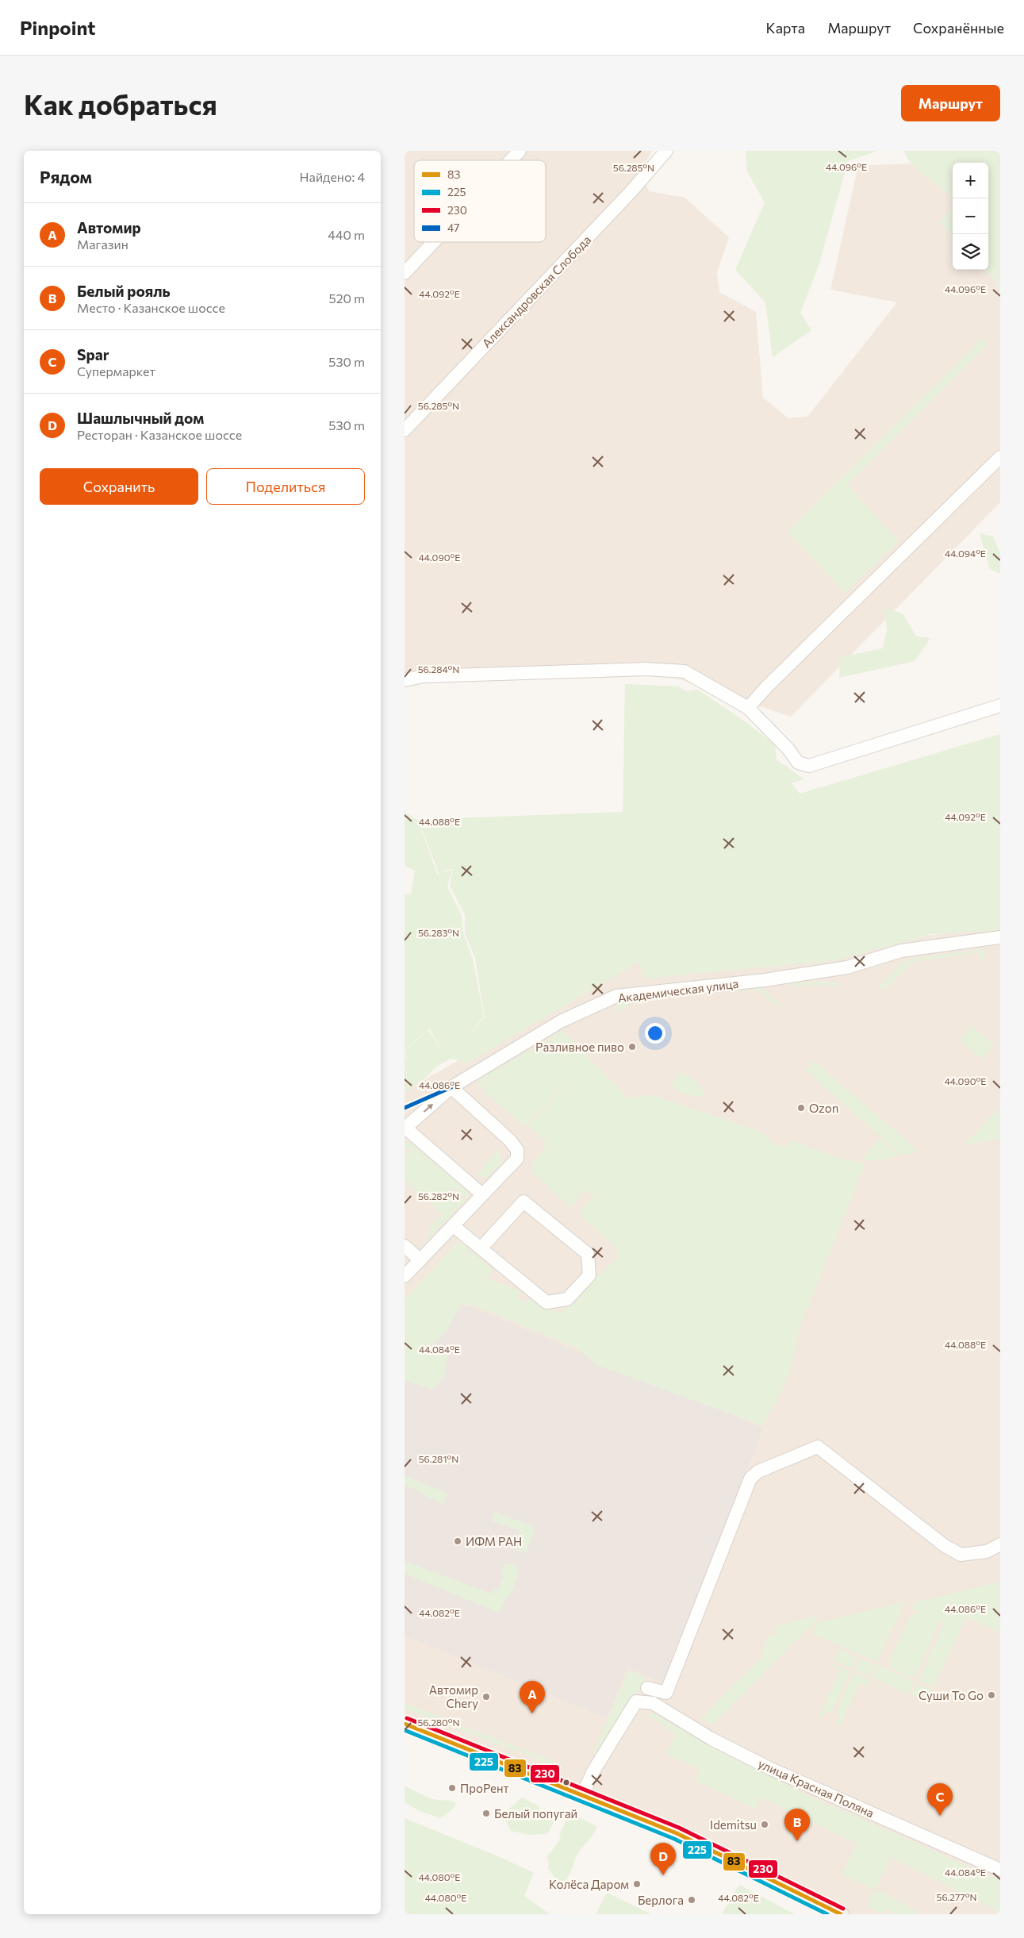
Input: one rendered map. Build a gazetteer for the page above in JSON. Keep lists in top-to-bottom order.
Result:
{
  "streets": {
    "street": ["Александровская Слобода", "Академическая улица", "улица Красная Поляна"]
  },
  "places": [
    "Разливное пиво",
    "Ozon",
    "ИФМ РАН",
    "Суши To Go",
    "Автомир Chery",
    "ПроРент",
    "Белый попугай",
    "Idemitsu",
    "Колёса Даром",
    "Берлога"
  ],
  "lines": [
    "transit line 47",
    "transit line 230",
    "transit line 83",
    "transit line 225"
  ],
  "legend": [
    "83",
    "225",
    "230",
    "47"
  ],
  "page": {
    "header": "Pinpoint",
    "nav": ["Карта", "Маршрут", "Сохранённые"],
    "buttons": [
      "Маршрут",
      ["Сохранить", "Поделиться"]
    ],
    "title": "Как добраться",
    "heading": ["Рядом", "Найдено: 4"],
    "map_buttons": ["+", "−"],
    "list": [
      {
        "mark": "A",
        "name": "Автомир",
        "note": "Магазин",
        "value": "440 m"
      },
      {
        "mark": "B",
        "name": "Белый рояль",
        "note": "Место · Казанское шоссе",
        "value": "520 m"
      },
      {
        "mark": "C",
        "name": "Spar",
        "note": "Супермаркет",
        "value": "530 m"
      },
      {
        "mark": "D",
        "name": "Шашлычный дом",
        "note": "Ресторан · Казанское шоссе",
        "value": "530 m"
      }
    ],
    "pins": [
      "A",
      "C",
      "B",
      "D"
    ]
  },
  "coordinates": [
    "44.096°E",
    "56.285°N",
    "44.092°E",
    "44.094°E",
    "44.090°E",
    "56.284°N",
    "44.088°E",
    "56.283°N",
    "44.086°E",
    "56.282°N",
    "44.084°E",
    "56.281°N",
    "44.082°E",
    "56.280°N",
    "44.080°E",
    "56.277°N"
  ]
}
